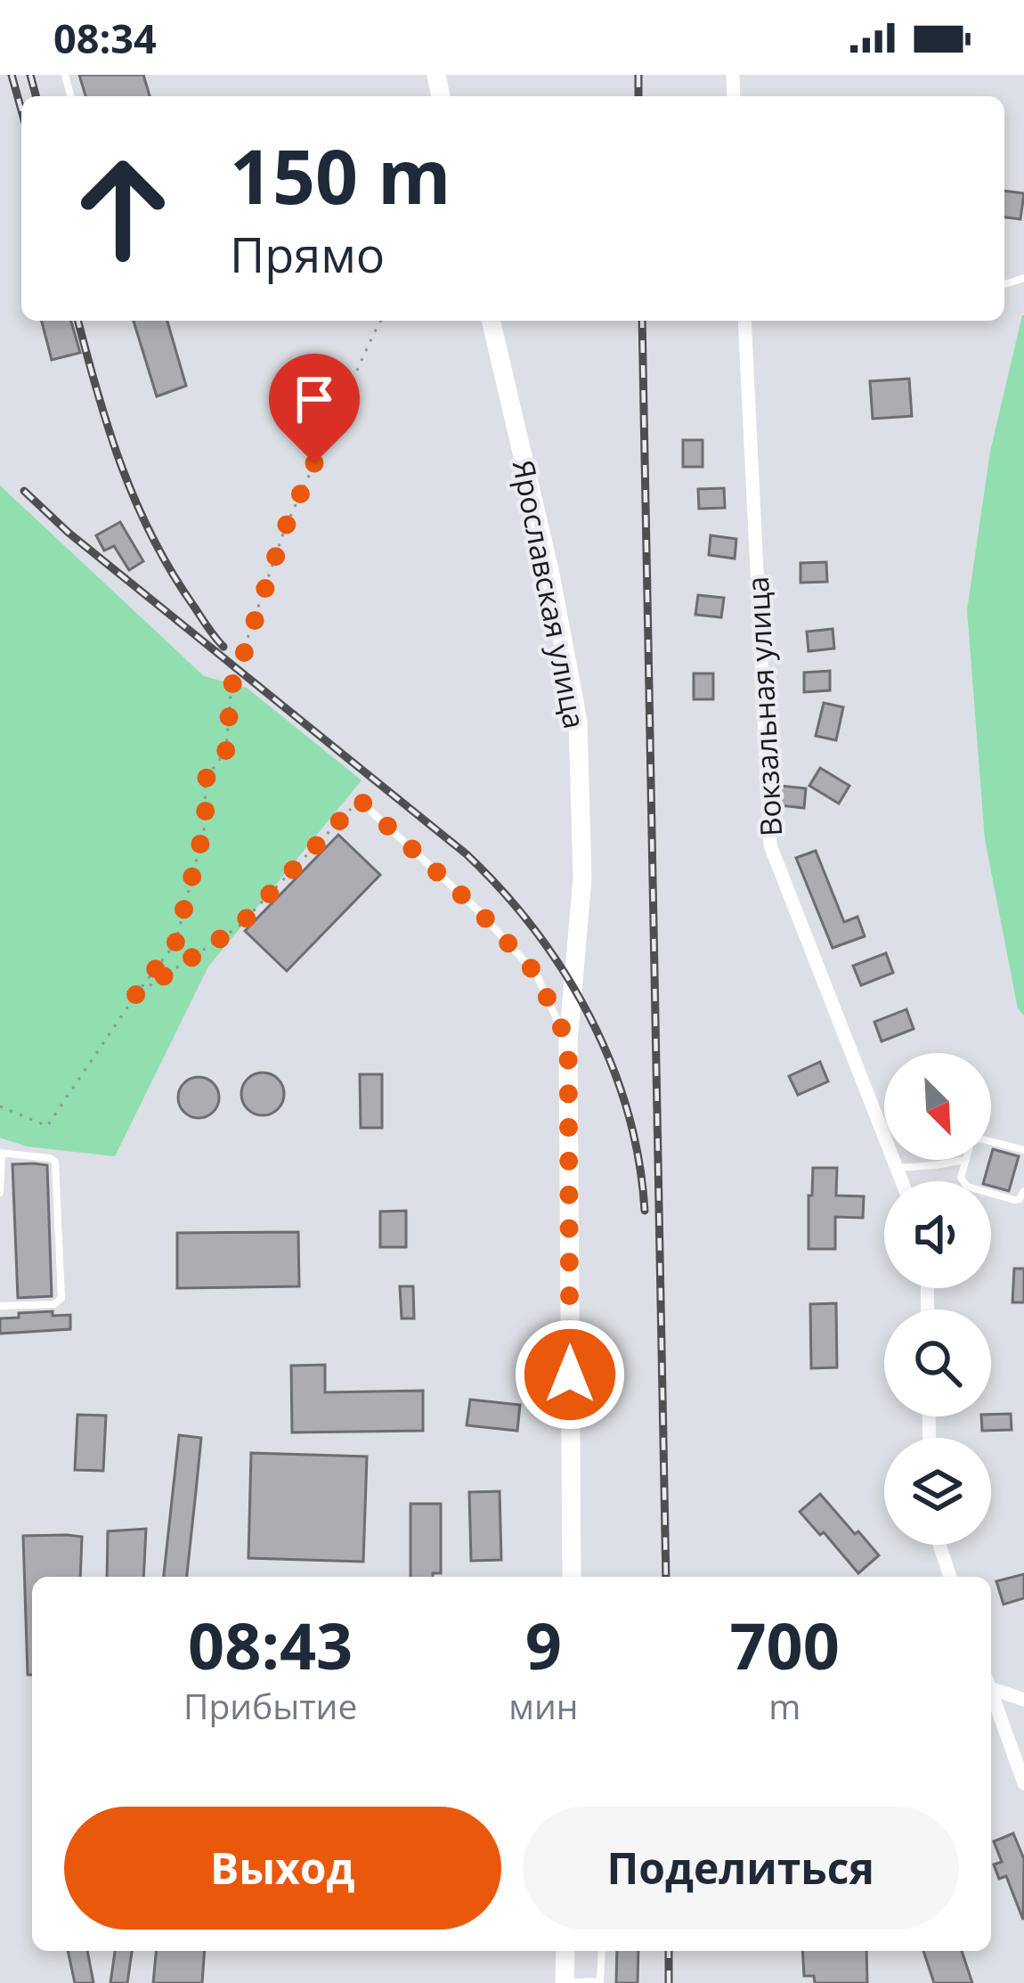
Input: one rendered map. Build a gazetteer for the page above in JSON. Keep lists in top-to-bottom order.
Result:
{
  "streets": {
    "main road": ["Ярославская улица"],
    "street": ["Вокзальная улица"]
  },
  "north": "bottom right",
  "page": {
    "status": "08:34",
    "turn": ["150 m", "Прямо"],
    "eta": [
      "08:43",
      "Прибытие",
      "9",
      "мин",
      "700",
      "m"
    ],
    "buttons": ["Выход", "Поделиться"]
  }
}
